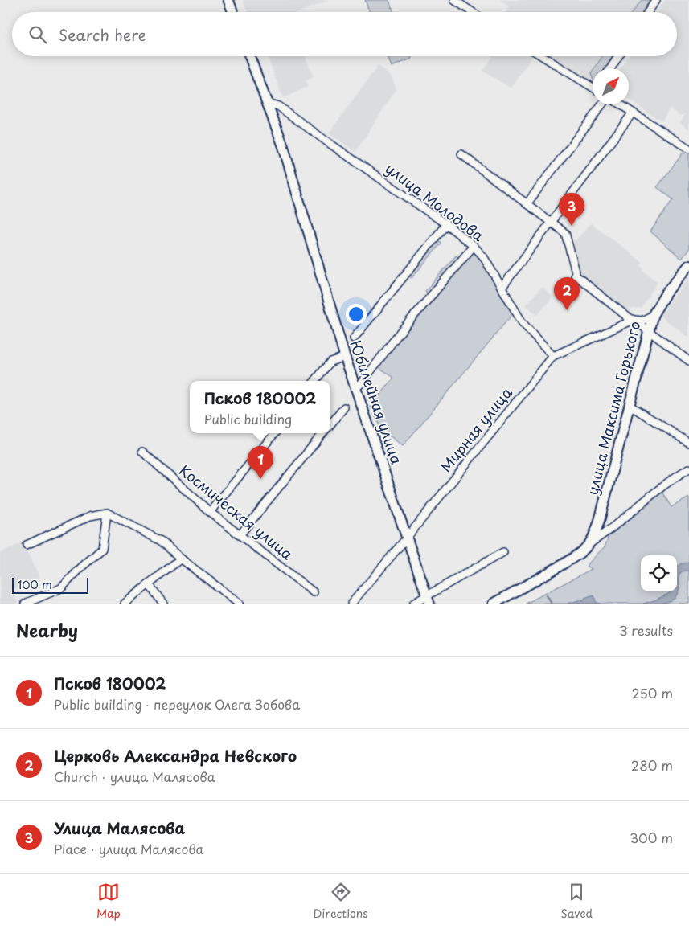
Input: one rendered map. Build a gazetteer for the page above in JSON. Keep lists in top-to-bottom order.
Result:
{
  "streets": {
    "main road": ["Юбилейная улица", "улица Максима Горького"],
    "street": ["улица Молодова", "Мирная улица", "Космическая улица"]
  },
  "crossings": [
    ["улица Молодова", "Юбилейная улица"],
    ["улица Молодова", "Мирная улица"],
    ["Юбилейная улица", "Мирная улица"],
    ["улица Максима Горького", "Мирная улица"]
  ],
  "scale_bar": "100 m",
  "north": "top right",
  "page": {
    "search": "Search here",
    "pins": ["3", "2", "1"],
    "popup": ["Псков 180002", "Public building"],
    "scale": "100 m",
    "heading": ["Nearby", "3 results"],
    "list": [
      {
        "mark": "1",
        "name": "Псков 180002",
        "note": "Public building · переулок Олега Зобова",
        "value": "250 m"
      },
      {
        "mark": "2",
        "name": "Церковь Александра Невского",
        "note": "Church · улица Малясова",
        "value": "280 m"
      },
      {
        "mark": "3",
        "name": "Улица Малясова",
        "note": "Place · улица Малясова",
        "value": "300 m"
      }
    ],
    "nav": ["Map", "Directions", "Saved"]
  }
}
